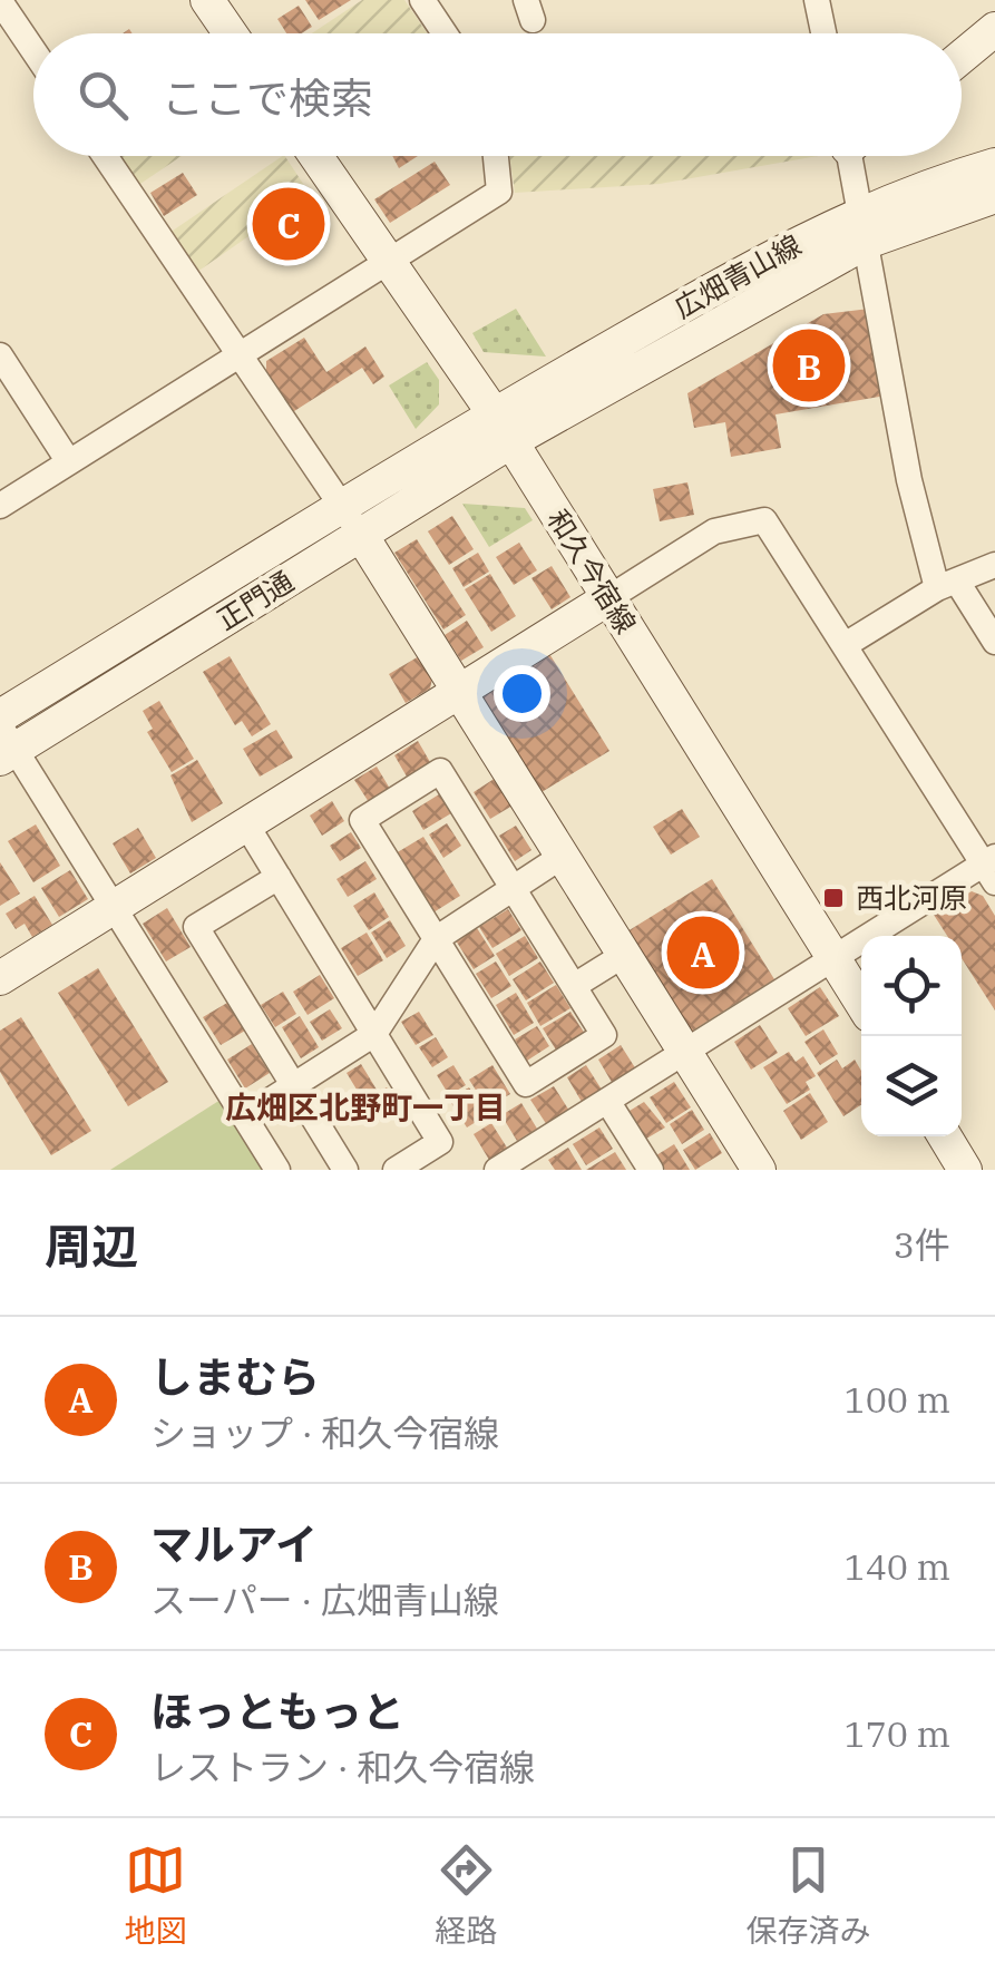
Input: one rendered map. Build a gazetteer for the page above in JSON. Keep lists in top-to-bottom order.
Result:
{
  "streets": {
    "street": ["広畑青山線", "和久今宿線", "正門通"]
  },
  "crossings": [
    ["広畑青山線", "和久今宿線"],
    ["広畑青山線", "正門通"],
    ["和久今宿線", "正門通"]
  ],
  "districts": ["広畑区北野町一丁目"],
  "places": {
    "transit": ["西北河原"]
  },
  "page": {
    "search": "ここで検索",
    "pins": ["C", "B", "A"],
    "heading": ["周辺", "3件"],
    "list": [
      {
        "mark": "A",
        "name": "しまむら",
        "note": "ショップ · 和久今宿線",
        "value": "100 m"
      },
      {
        "mark": "B",
        "name": "マルアイ",
        "note": "スーパー · 広畑青山線",
        "value": "140 m"
      },
      {
        "mark": "C",
        "name": "ほっともっと",
        "note": "レストラン · 和久今宿線",
        "value": "170 m"
      }
    ],
    "nav": ["地図", "経路", "保存済み"]
  }
}
